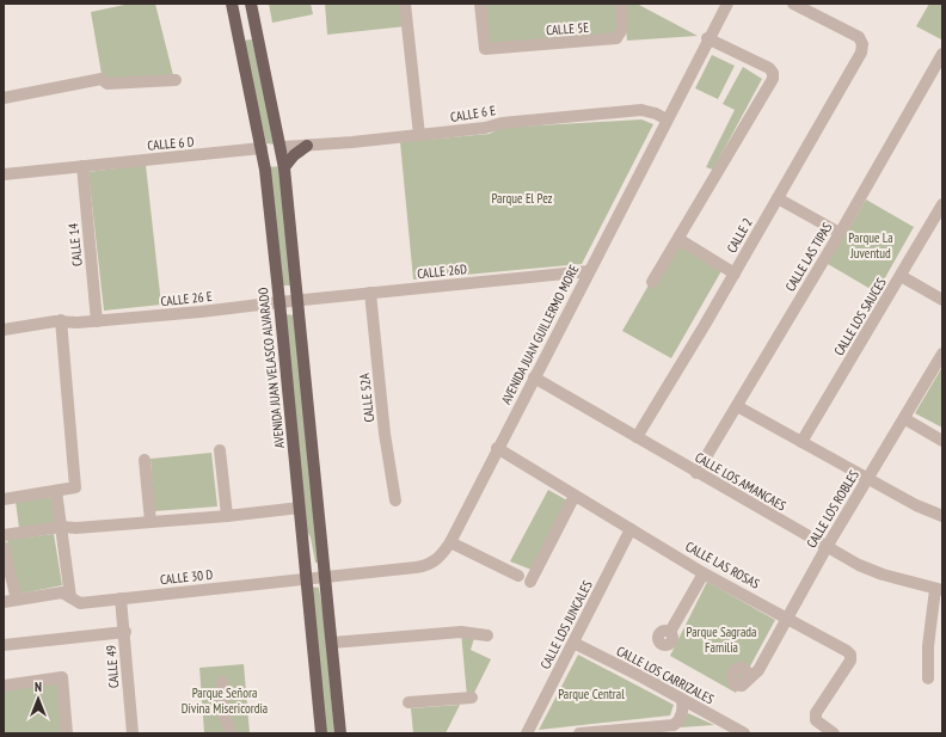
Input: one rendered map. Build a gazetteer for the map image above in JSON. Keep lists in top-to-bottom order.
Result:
{
  "streets": {
    "main road": ["AVENIDA JUAN VELASCO ALVARADO"],
    "street": [
      "CALLE 5E",
      "CALLE 6 E",
      "CALLE 6 D",
      "CALLE 2",
      "CALLE 14",
      "CALLE LAS TIPAS",
      "CALLE 26D",
      "CALLE 26 E",
      "CALLE LOS SAUCES",
      "AVENIDA JUAN GUILLERMO MORE",
      "CALLE 52A",
      "CALLE LOS AMANCAES",
      "CALLE LOS ROBLES",
      "CALLE LAS ROSAS",
      "CALLE 30 D",
      "CALLE LOS JUNCALES",
      "CALLE 49",
      "CALLE LOS CARRIZALES"
    ]
  },
  "crossings": [
    ["CALLE 6 E", "AVENIDA JUAN GUILLERMO MORE"],
    ["CALLE 6 D", "CALLE 14"],
    ["CALLE 6 D", "AVENIDA JUAN VELASCO ALVARADO"],
    ["CALLE 2", "CALLE LOS AMANCAES"],
    ["CALLE 14", "CALLE 26 E"],
    ["CALLE LAS TIPAS", "CALLE LOS AMANCAES"],
    ["CALLE 26D", "CALLE 26 E"],
    ["CALLE 26D", "AVENIDA JUAN GUILLERMO MORE"],
    ["CALLE 26D", "CALLE 52A"],
    ["CALLE 26 E", "AVENIDA JUAN VELASCO ALVARADO"],
    ["AVENIDA JUAN GUILLERMO MORE", "AVENIDA JUAN VELASCO ALVARADO"],
    ["AVENIDA JUAN GUILLERMO MORE", "CALLE LOS AMANCAES"],
    ["AVENIDA JUAN GUILLERMO MORE", "CALLE LAS ROSAS"],
    ["AVENIDA JUAN GUILLERMO MORE", "CALLE 30 D"],
    ["AVENIDA JUAN VELASCO ALVARADO", "CALLE 30 D"],
    ["CALLE LOS AMANCAES", "CALLE LOS ROBLES"],
    ["CALLE LOS ROBLES", "CALLE LAS ROSAS"],
    ["CALLE LAS ROSAS", "CALLE LOS JUNCALES"],
    ["CALLE 30 D", "CALLE 49"],
    ["CALLE LOS JUNCALES", "CALLE LOS CARRIZALES"]
  ],
  "parks": [
    "Parque El Pez",
    "Parque La Juventud",
    "Parque Sagrada Familia",
    "Parque Señora Divina Misericordia",
    "Parque Central"
  ],
  "north": "top"
}
